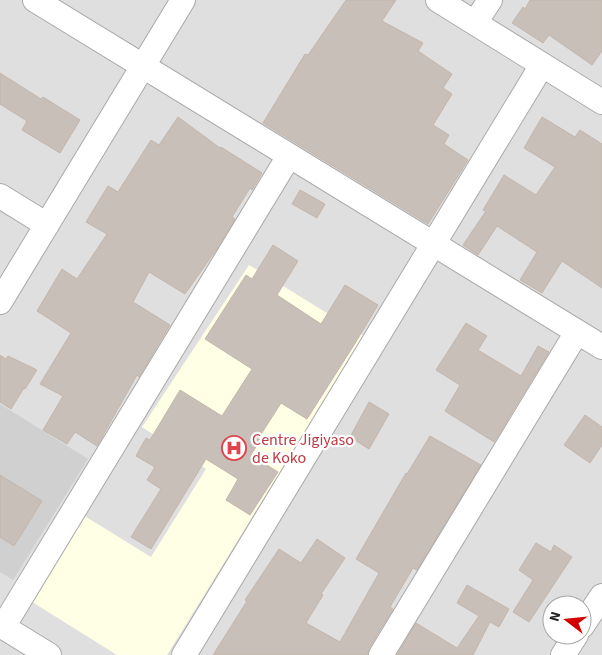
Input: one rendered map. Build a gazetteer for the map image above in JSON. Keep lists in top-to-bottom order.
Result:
{
  "places": {
    "hospital": ["Centre Jigiyaso de Koko"]
  },
  "north": "left"
}
